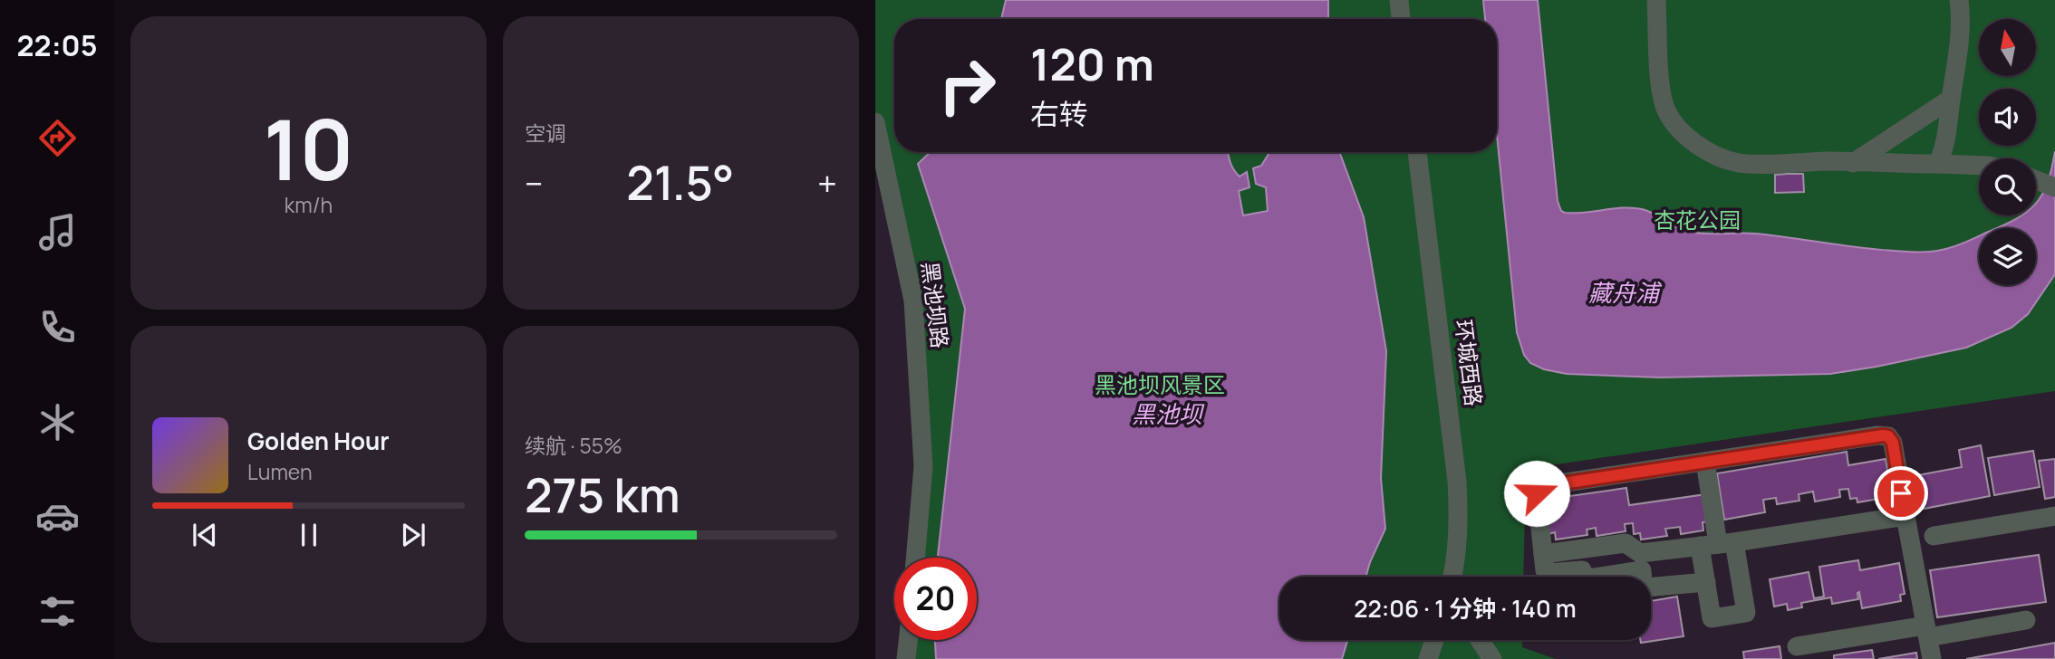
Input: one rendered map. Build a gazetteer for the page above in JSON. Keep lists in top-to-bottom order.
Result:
{
  "streets": {
    "street": ["黑池坝路", "环城西路"]
  },
  "water": ["藏舟浦", "黑池坝"],
  "parks": ["杏花公园", "黑池坝风景区"],
  "north": "top",
  "page": {
    "tabs": "22:05",
    "tile": [
      ["10", "km/h"],
      "空调",
      ["续航 · 55%", "275 km"]
    ],
    "turn": ["120 m", "右转"],
    "heat": ["−", "21.5°", "+"],
    "song": ["Golden Hour", "Lumen"],
    "limit": "20",
    "trip": "22:06 · 1 分钟 · 140 m"
  }
}
